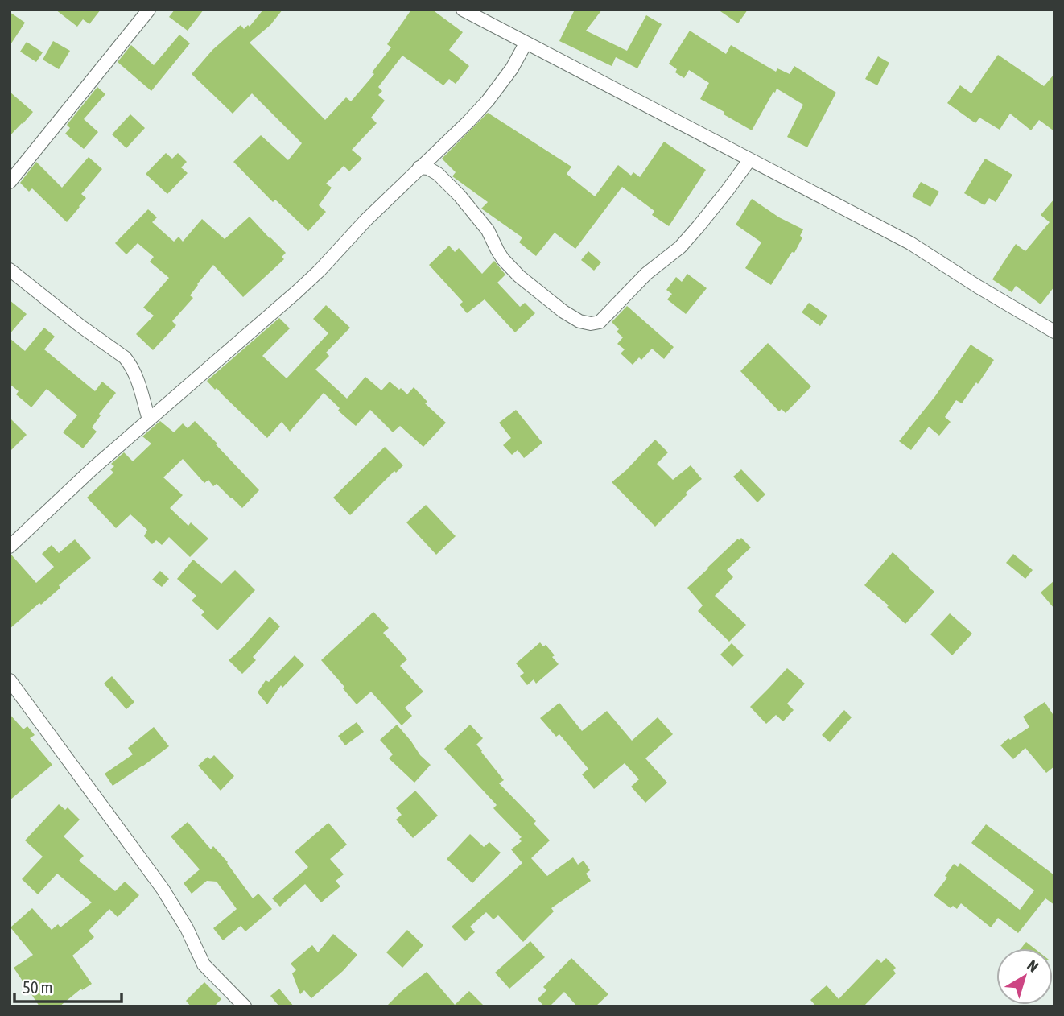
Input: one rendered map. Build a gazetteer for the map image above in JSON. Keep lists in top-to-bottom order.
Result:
{
  "scale_bar": "50 m",
  "north": "top right"
}
